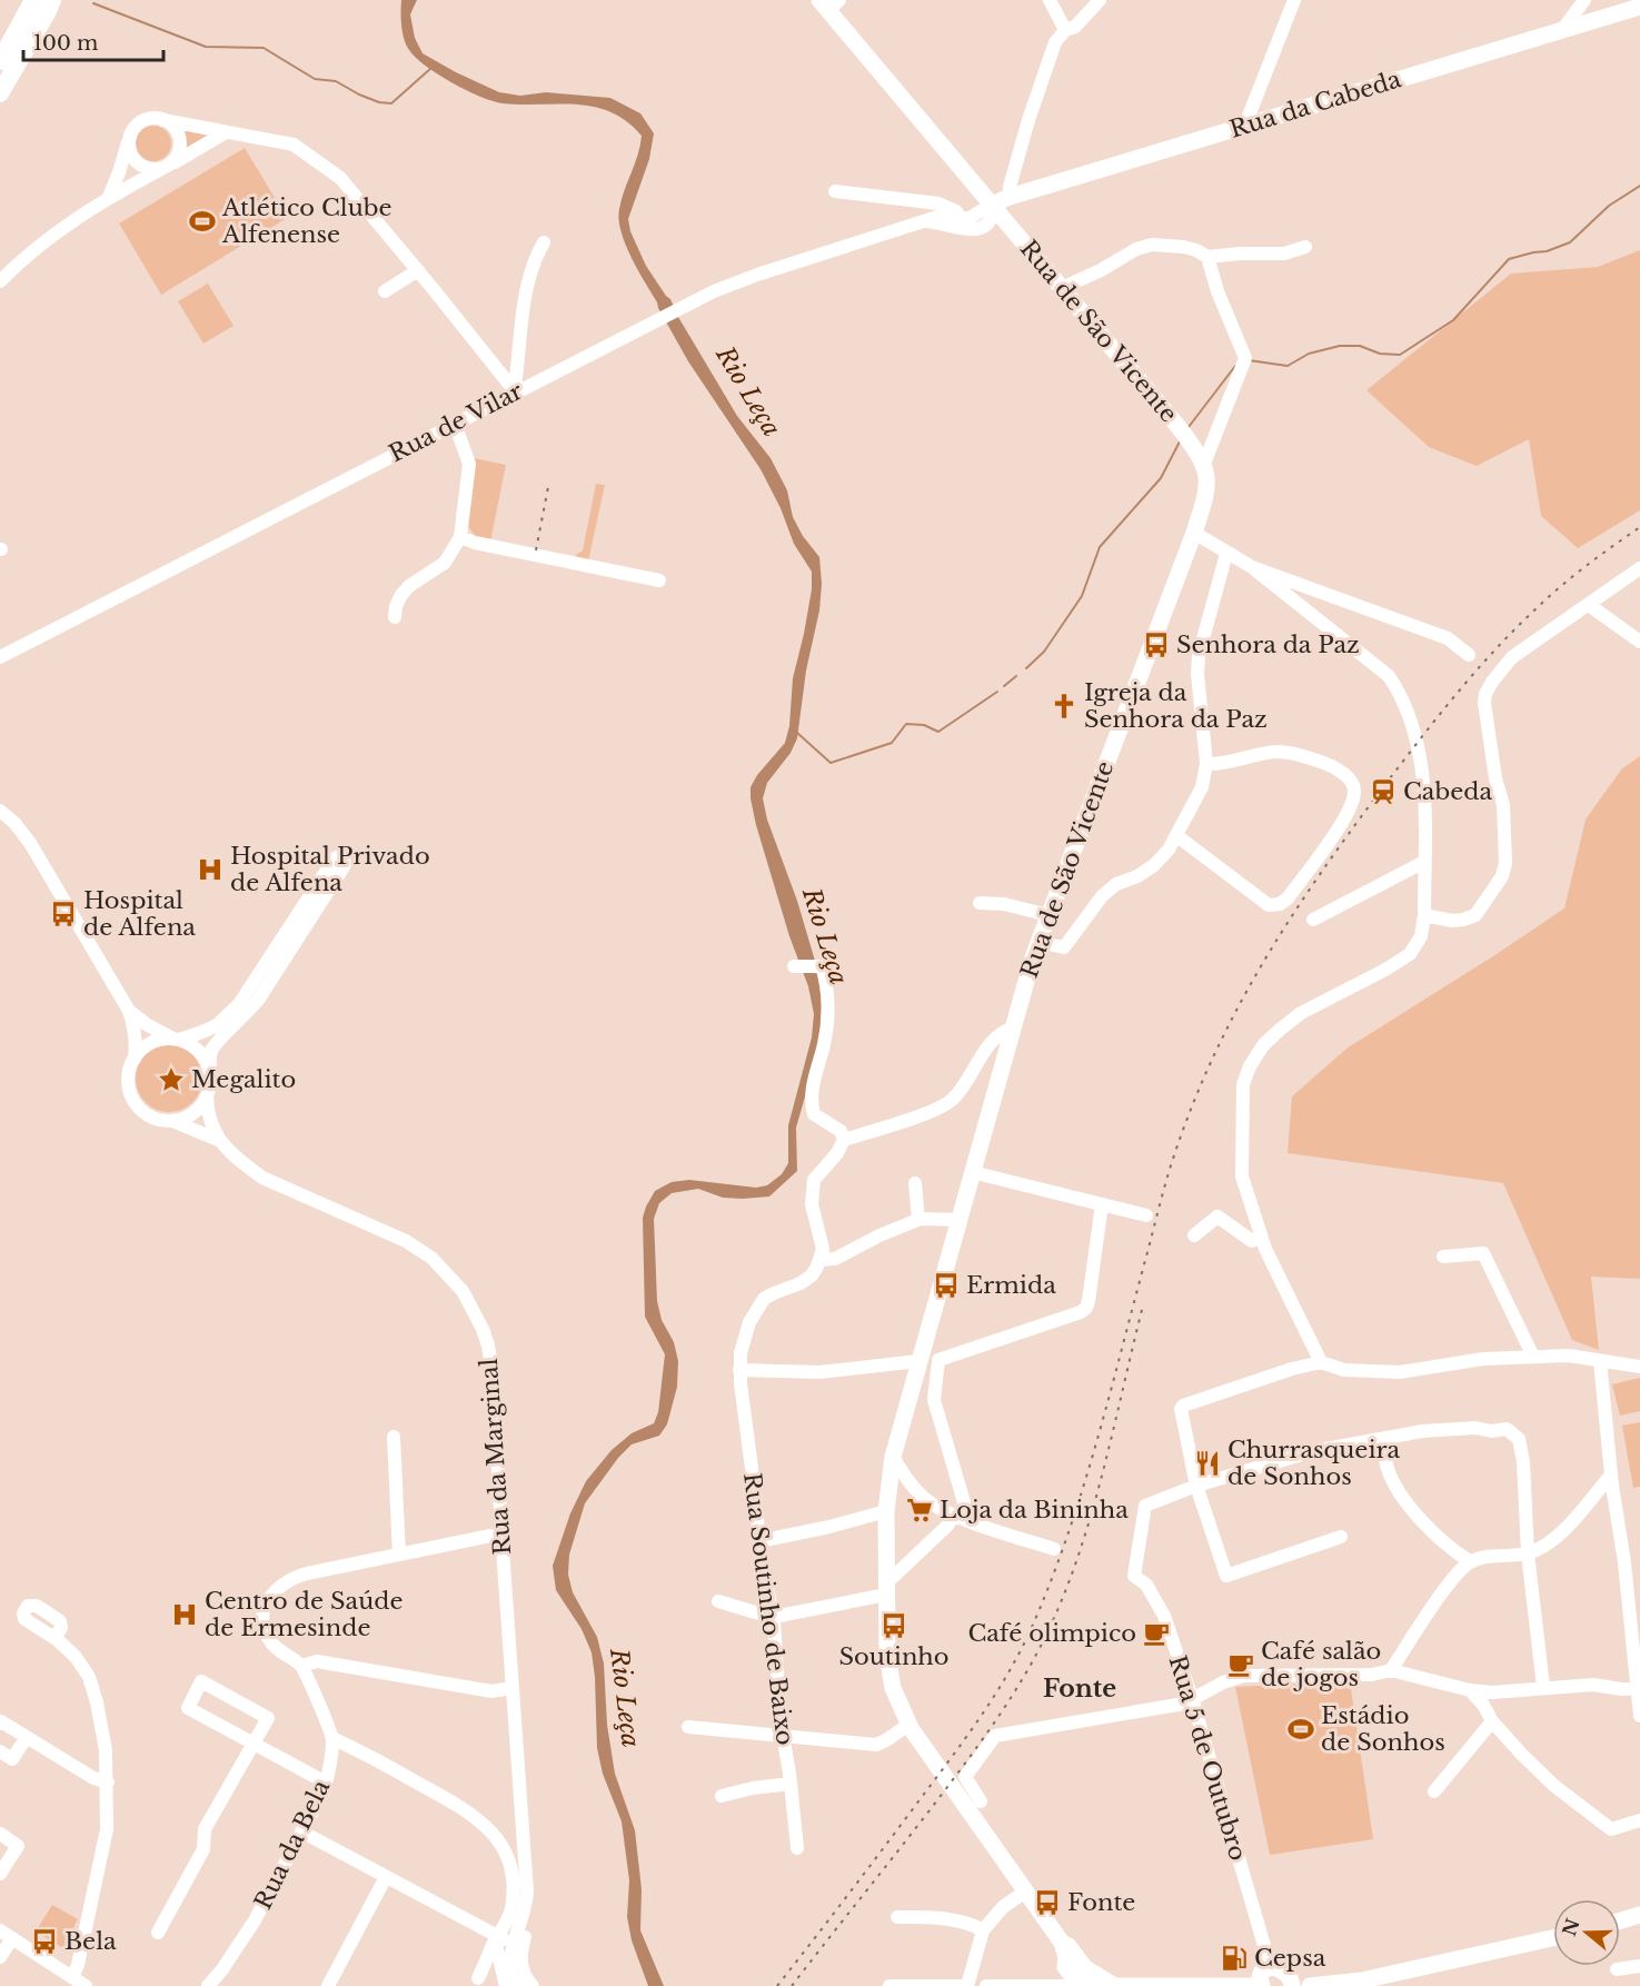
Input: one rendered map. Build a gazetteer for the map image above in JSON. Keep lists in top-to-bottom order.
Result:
{
  "streets": {
    "main road": ["Rua da Cabeda", "Rua de São Vicente"],
    "street": [
      "Rua de Vilar",
      "Rua da Marginal",
      "Rua Soutinho de Baixo",
      "Rua 5 de Outubro",
      "Rua da Bela"
    ]
  },
  "crossings": [
    ["Rua da Cabeda", "Rua de São Vicente"],
    ["Rua da Cabeda", "Rua de Vilar"],
    ["Rua de São Vicente", "Rua de Vilar"]
  ],
  "districts": ["Fonte"],
  "water": ["Rio Leça"],
  "places": {
    "sports": ["Atlético Clube Alfenense", "Estádio de Sonhos"],
    "bus stop": [
      "Senhora da Paz",
      "Hospital de Alfena",
      "Ermida",
      "Soutinho",
      "Fonte",
      "Bela"
    ],
    "church": ["Igreja da Senhora da Paz"],
    "station": ["Cabeda"],
    "hospital": ["Hospital Privado de Alfena", "Centro de Saúde de Ermesinde"],
    "place": ["Megalito"],
    "restaurant": ["Churrasqueira de Sonhos"],
    "supermarket": ["Loja da Bininha"],
    "cafe": ["Café olimpico", "Café salão de jogos"],
    "fuel station": ["Cepsa"]
  },
  "scale_bar": "100 m",
  "north": "left"
}
